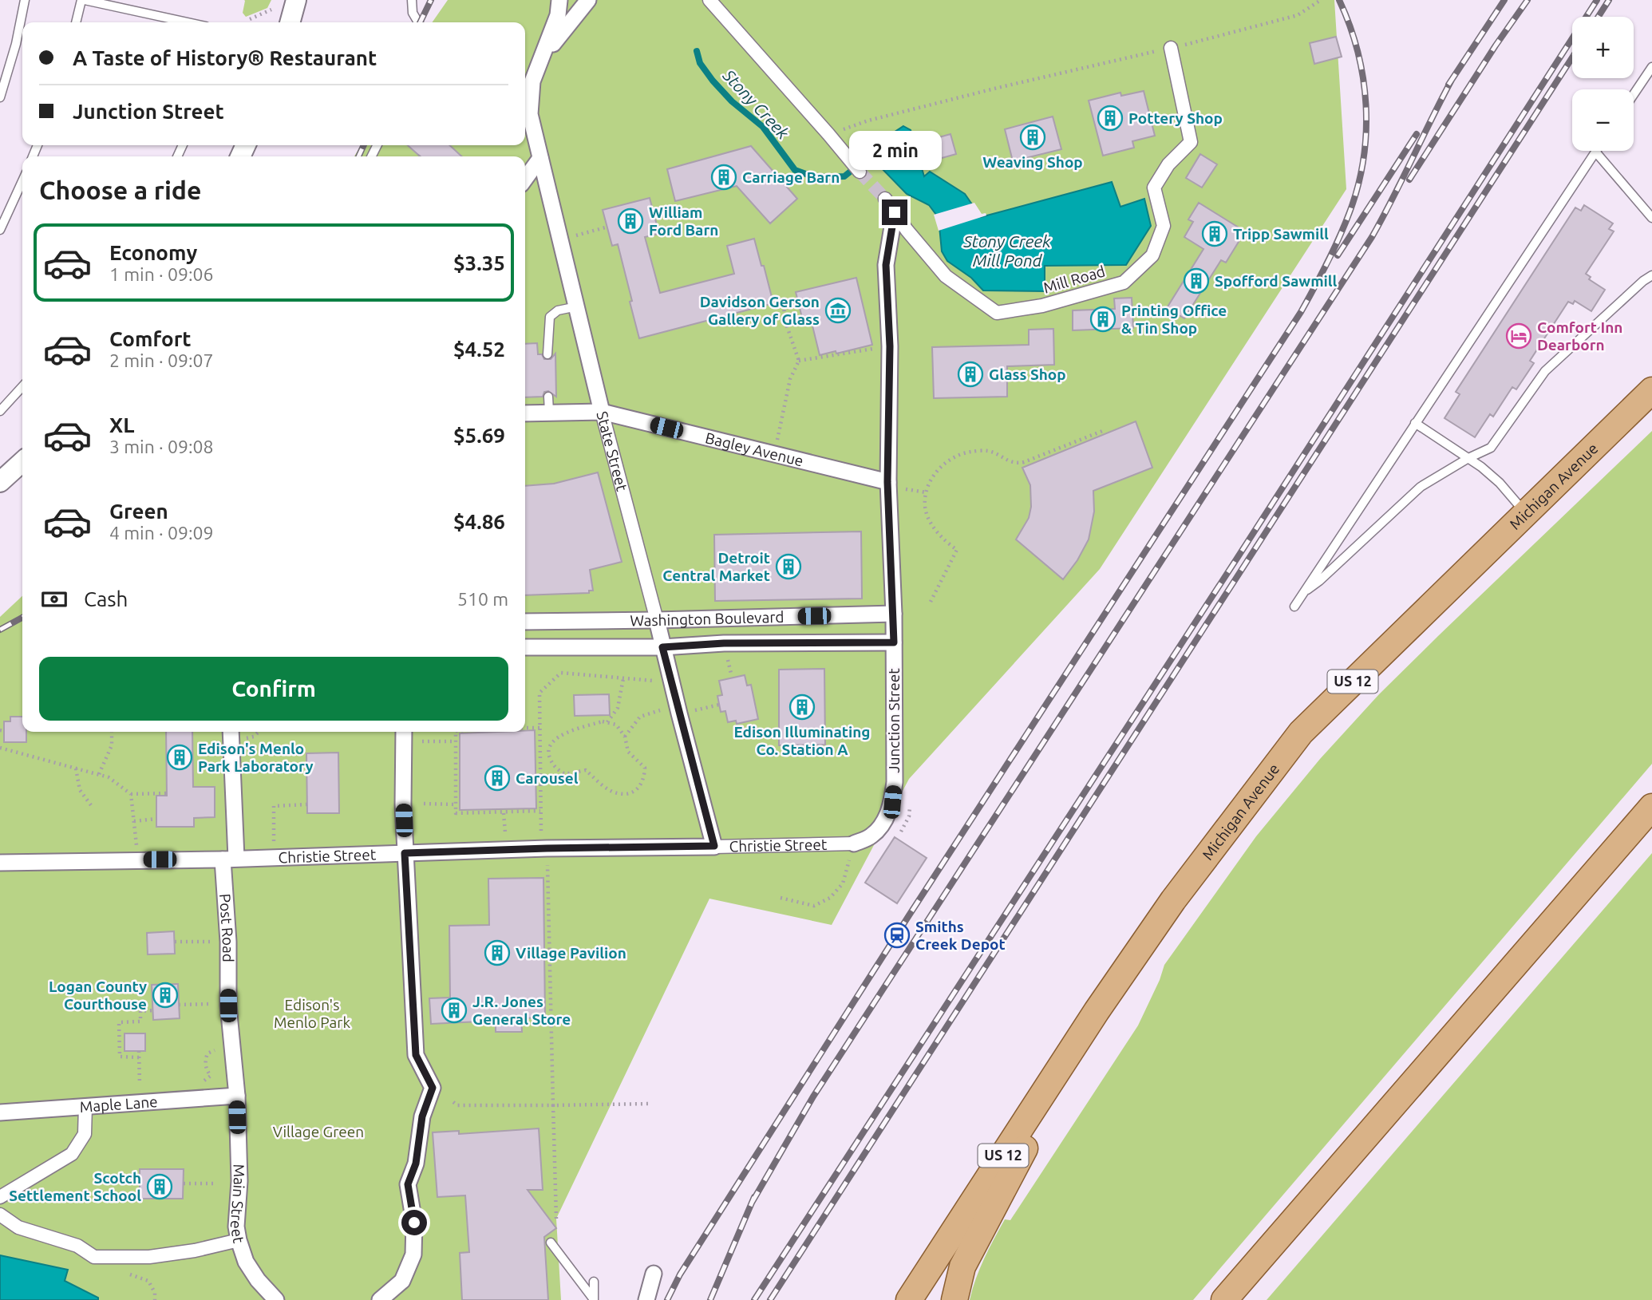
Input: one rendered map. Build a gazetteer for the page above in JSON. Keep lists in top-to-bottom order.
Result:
{
  "streets": {
    "main road": ["Michigan Avenue", "US 12"],
    "street": [
      "Mill Road",
      "Bagley Avenue",
      "State Street",
      "Washington Boulevard",
      "Junction Street",
      "Christie Street",
      "Post Road",
      "Maple Lane",
      "Main Street"
    ]
  },
  "crossings": [
    ["Mill Road", "Junction Street"],
    ["Bagley Avenue", "State Street"],
    ["Bagley Avenue", "Junction Street"],
    ["State Street", "Washington Boulevard"],
    ["State Street", "Christie Street"],
    ["Washington Boulevard", "Junction Street"],
    ["Junction Street", "Christie Street"],
    ["Christie Street", "Post Road"],
    ["Post Road", "Maple Lane"],
    ["Post Road", "Main Street"],
    ["Maple Lane", "Main Street"]
  ],
  "water": ["Stony Creek", "Stony Creek Mill Pond"],
  "parks": ["Edison's Menlo Park", "Village Green"],
  "places": {
    "building": [
      "Pottery Shop",
      "Weaving Shop",
      "Carriage Barn",
      "William Ford Barn",
      "Tripp Sawmill",
      "Spofford Sawmill",
      "Printing Office & Tin Shop",
      "Glass Shop",
      "Detroit Central Market",
      "Edison Illuminating Co. Station A",
      "Edison's Menlo Park Laboratory",
      "Carousel",
      "Village Pavilion",
      "Logan County Courthouse",
      "J.R. Jones General Store",
      "Scotch Settlement School"
    ],
    "museum": ["Davidson Gerson Gallery of Glass"],
    "hotel": ["Comfort Inn Dearborn"],
    "station": ["Smiths Creek Depot"]
  },
  "page": {
    "map_buttons": ["+", "−"],
    "banner": ["A Taste of History® Restaurant", "Junction Street"],
    "bubble": "2 min",
    "heading": "Choose a ride",
    "list": [
      {
        "name": "Economy",
        "note": "1 min · 09:06",
        "value": "$3.35"
      },
      {
        "name": "Comfort",
        "note": "2 min · 09:07",
        "value": "$4.52"
      },
      {
        "name": "XL",
        "note": "3 min · 09:08",
        "value": "$5.69"
      },
      {
        "name": "Green",
        "note": "4 min · 09:09",
        "value": "$4.86"
      }
    ],
    "pay": ["Cash", "510 m"],
    "buttons": "Confirm"
  }
}
